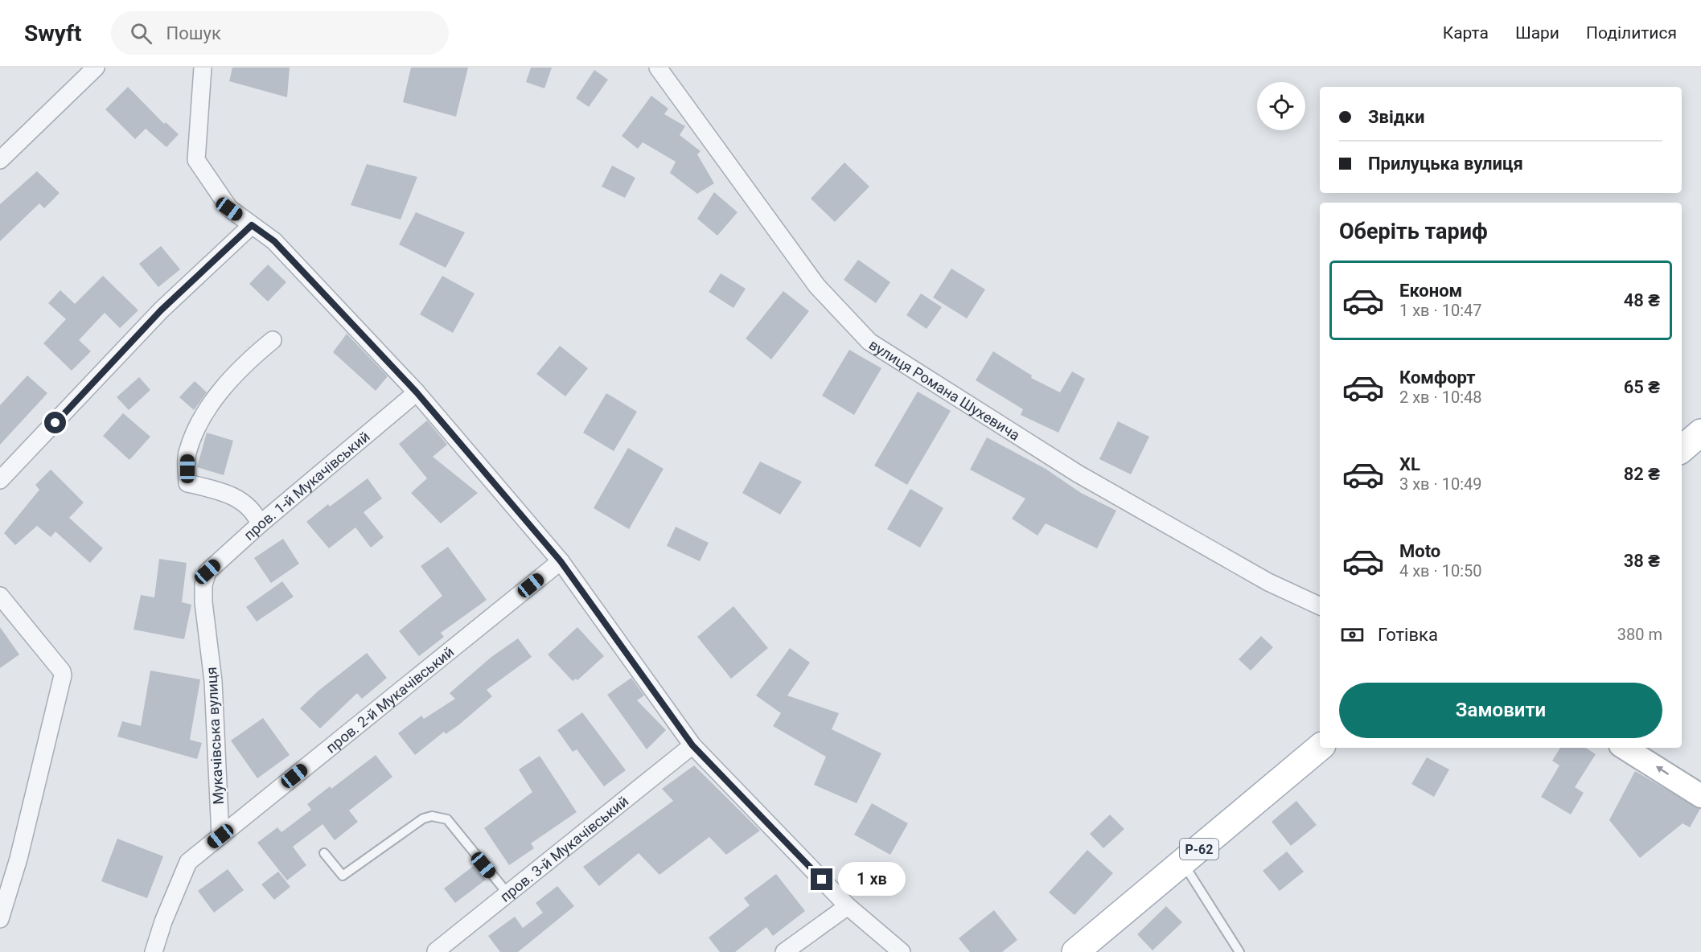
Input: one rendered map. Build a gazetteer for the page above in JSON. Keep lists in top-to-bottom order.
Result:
{
  "streets": {
    "main road": ["Р-62"],
    "street": [
      "вулиця Романа Шухевича",
      "пров. 1-й Мукачівський",
      "пров. 2-й Мукачівський",
      "Мукачівська вулиця",
      "пров. 3-й Мукачівський"
    ]
  },
  "crossings": [
    ["пров. 1-й Мукачівський", "Мукачівська вулиця"],
    ["пров. 2-й Мукачівський", "Мукачівська вулиця"]
  ],
  "page": {
    "header": "Swyft",
    "search": "Пошук",
    "nav": ["Карта", "Шари", "Поділитися"],
    "banner": ["Звідки", "Прилуцька вулиця"],
    "heading": "Оберіть тариф",
    "list": [
      {
        "name": "Економ",
        "note": "1 хв · 10:47",
        "value": "48 ₴"
      },
      {
        "name": "Комфорт",
        "note": "2 хв · 10:48",
        "value": "65 ₴"
      },
      {
        "name": "XL",
        "note": "3 хв · 10:49",
        "value": "82 ₴"
      },
      {
        "name": "Moto",
        "note": "4 хв · 10:50",
        "value": "38 ₴"
      }
    ],
    "pay": ["Готівка", "380 m"],
    "buttons": "Замовити",
    "bubble": "1 хв"
  }
}
